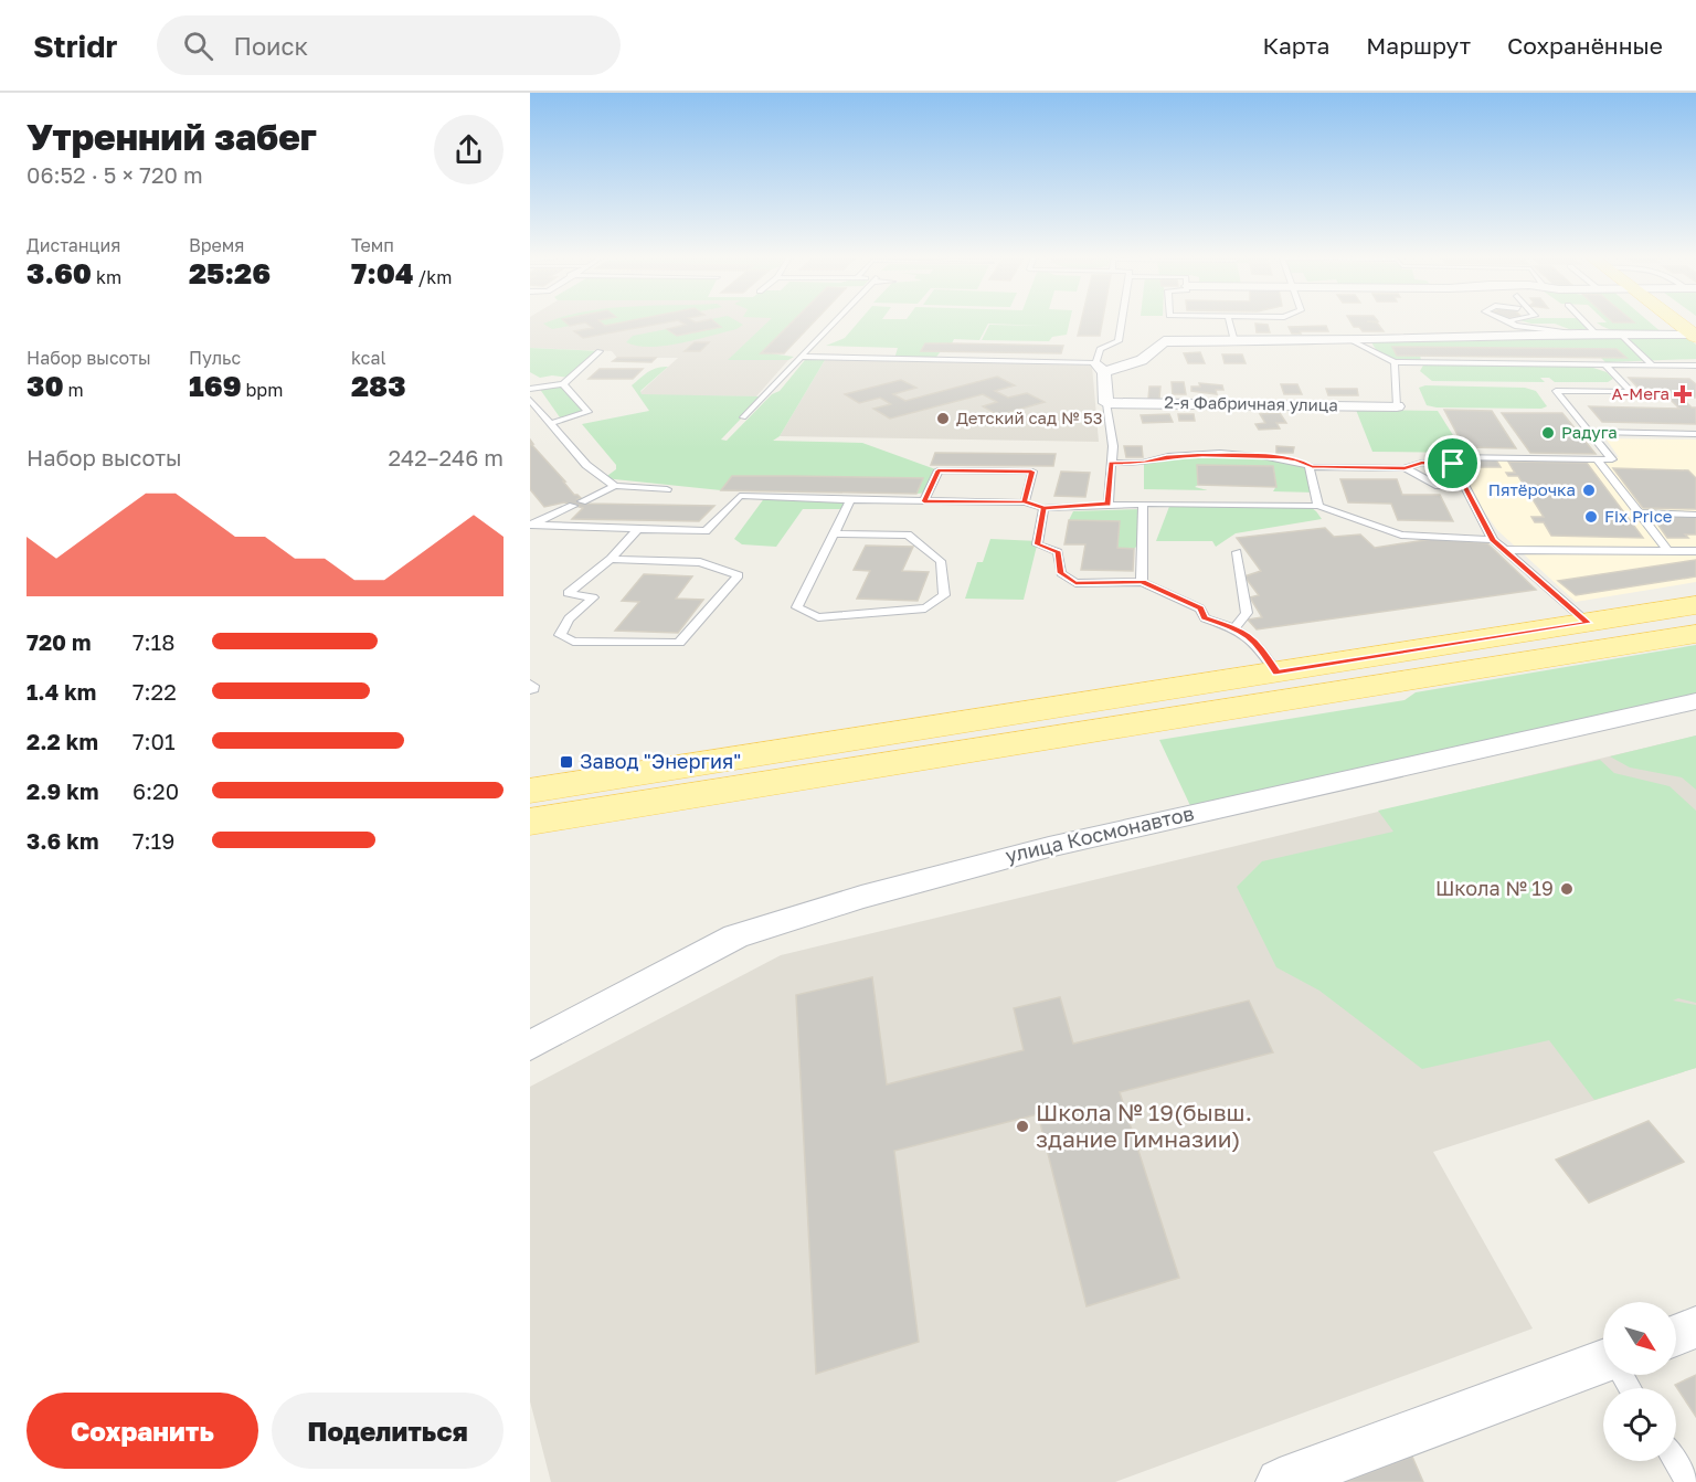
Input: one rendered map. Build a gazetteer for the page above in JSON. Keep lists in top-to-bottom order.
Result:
{
  "streets": {
    "street": ["2-я Фабричная улица", "улица Космонавтов"]
  },
  "places": {
    "health": ["А-Мега"],
    "other": [
      "Детский сад № 53",
      "Радуга",
      "Пятёрочка",
      "Fix Price",
      "Школа № 19",
      "Школа № 19(бывш. здание Гимназии)"
    ],
    "transit": ["Завод \"Энергия\""]
  },
  "north": "bottom right",
  "page": {
    "header": "Stridr",
    "search": "Поиск",
    "nav": ["Карта", "Маршрут", "Сохранённые"],
    "heading": ["Утренний забег", "06:52 · 5 × 720 m"],
    "stats": [
      ["Дистанция", "3.60 km"],
      ["Время", "25:26"],
      ["Темп", "7:04 /km"],
      ["Набор высоты", "30 m"],
      ["Пульс", "169 bpm"],
      ["kcal", "283"]
    ],
    "chart": ["Набор высоты", "242–246 m"],
    "list": [
      {
        "name": "720 m",
        "note": "7:18"
      },
      {
        "name": "1.4 km",
        "note": "7:22"
      },
      {
        "name": "2.2 km",
        "note": "7:01"
      },
      {
        "name": "2.9 km",
        "note": "6:20"
      },
      {
        "name": "3.6 km",
        "note": "7:19"
      }
    ],
    "buttons": ["Сохранить", "Поделиться"]
  }
}
